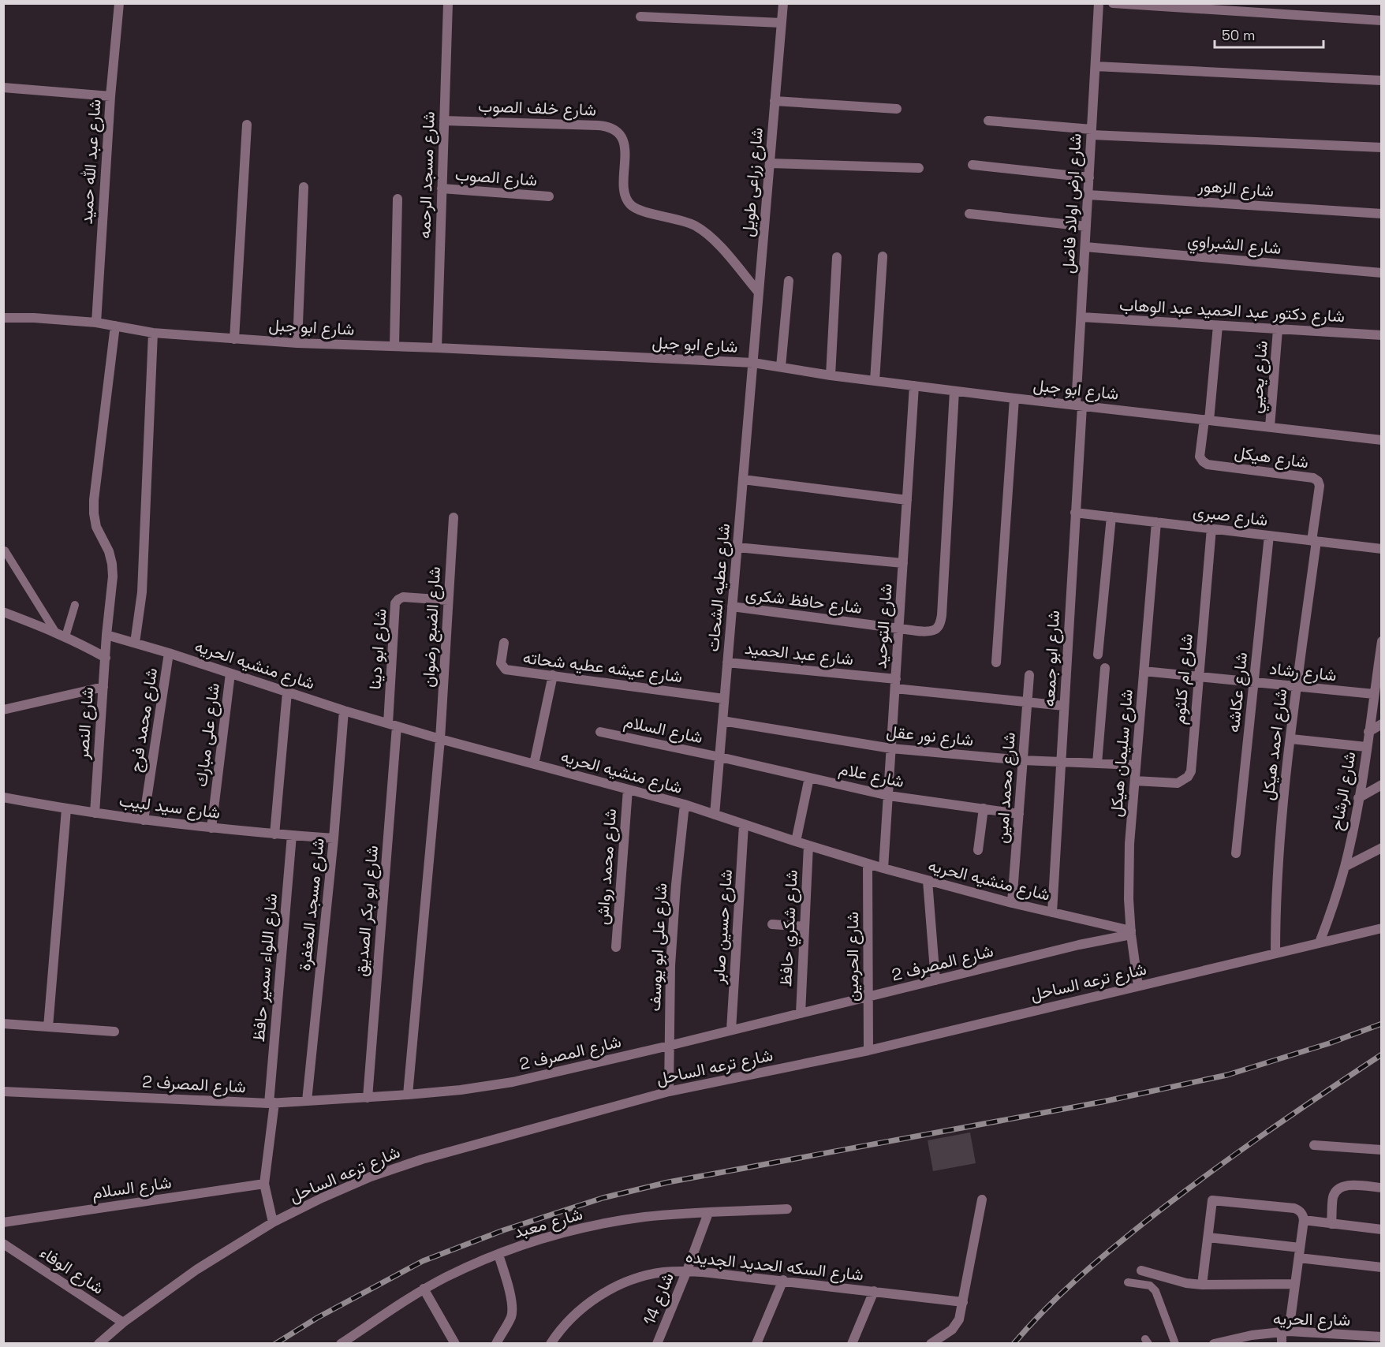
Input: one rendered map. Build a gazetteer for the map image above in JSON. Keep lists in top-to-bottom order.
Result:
{
  "streets": {
    "street": [
      "شارع خلف الصوب",
      "شارع عبد الله حميد",
      "شارع مسجد الرحمه",
      "شارع الصوب",
      "شارع زراعى طويل",
      "شارع الزهور",
      "شارع ارض اولاد فاضل",
      "شارع الشبراوي",
      "شارع دكتور عبد الحميد عبد الوهاب",
      "شارع ابو جبل",
      "شارع يحيي",
      "شارع هيكل",
      "شارع صبرى",
      "شارع عطيه الشحات",
      "شارع حافظ شكرى",
      "شارع التوحيد",
      "شارع الضبع رضوان",
      "شارع ابو دينا",
      "شارع عبد الحميد",
      "شارع ابو جمعه",
      "شارع منشيه الحريه",
      "شارع عيشه عطيه شحاته",
      "شارع رشاد",
      "شارع ام كلثوم",
      "شارع عكاشه",
      "شارع محمد فرج",
      "شارع النصر",
      "شارع السلام",
      "شارع على مبارك",
      "شارع نور عقل",
      "شارع احمد هيكل",
      "شارع سليمان هيكل",
      "شارع علام",
      "شارع محمد امين",
      "شارع الرشاح",
      "شارع سيد لبيب",
      "شارع محمد رواش",
      "شارع مسجد المغفرة",
      "شارع ابو بكر الصديق",
      "شارع حسين صابر",
      "شارع شكري حافظ",
      "شارع على ابو يوسف",
      "شارع الحرمين",
      "شارع المصرف 2",
      "شارع اللواء سمير حافظ",
      "شارع ترعه الساحل",
      "شارع معبد",
      "شارع السكه الحديد الجديده",
      "شارع الوفاء",
      "شارع 14",
      "شارع الحريه"
    ]
  },
  "crossings": [
    ["شارع خلف الصوب", "شارع مسجد الرحمه"],
    ["شارع خلف الصوب", "شارع زراعى طويل"],
    ["شارع عبد الله حميد", "شارع ابو جبل"],
    ["شارع مسجد الرحمه", "شارع الصوب"],
    ["شارع مسجد الرحمه", "شارع ابو جبل"],
    ["شارع زراعى طويل", "شارع ابو جبل"],
    ["شارع زراعى طويل", "شارع عطيه الشحات"],
    ["شارع الزهور", "شارع ارض اولاد فاضل"],
    ["شارع ارض اولاد فاضل", "شارع الشبراوي"],
    ["شارع ارض اولاد فاضل", "شارع دكتور عبد الحميد عبد الوهاب"],
    ["شارع ارض اولاد فاضل", "شارع ابو جبل"],
    ["شارع ارض اولاد فاضل", "شارع ابو جمعه"],
    ["شارع دكتور عبد الحميد عبد الوهاب", "شارع يحيي"],
    ["شارع ابو جبل", "شارع يحيي"],
    ["شارع ابو جبل", "شارع هيكل"],
    ["شارع ابو جبل", "شارع عطيه الشحات"],
    ["شارع ابو جبل", "شارع حافظ شكرى"],
    ["شارع ابو جبل", "شارع التوحيد"],
    ["شارع ابو جبل", "شارع ابو جمعه"],
    ["شارع هيكل", "شارع صبرى"],
    ["شارع هيكل", "شارع احمد هيكل"],
    ["شارع صبرى", "شارع ابو جمعه"],
    ["شارع صبرى", "شارع ام كلثوم"],
    ["شارع صبرى", "شارع عكاشه"],
    ["شارع صبرى", "شارع احمد هيكل"],
    ["شارع صبرى", "شارع سليمان هيكل"],
    ["شارع عطيه الشحات", "شارع حافظ شكرى"],
    ["شارع عطيه الشحات", "شارع عبد الحميد"],
    ["شارع عطيه الشحات", "شارع منشيه الحريه"],
    ["شارع عطيه الشحات", "شارع عيشه عطيه شحاته"],
    ["شارع عطيه الشحات", "شارع السلام"],
    ["شارع عطيه الشحات", "شارع نور عقل"],
    ["شارع عطيه الشحات", "شارع علام"],
    ["شارع حافظ شكرى", "شارع التوحيد"],
    ["شارع التوحيد", "شارع عبد الحميد"],
    ["شارع التوحيد", "شارع منشيه الحريه"],
    ["شارع التوحيد", "شارع نور عقل"],
    ["شارع التوحيد", "شارع علام"],
    ["شارع الضبع رضوان", "شارع ابو دينا"],
    ["شارع الضبع رضوان", "شارع منشيه الحريه"],
    ["شارع الضبع رضوان", "شارع المصرف 2"],
    ["شارع ابو دينا", "شارع منشيه الحريه"],
    ["شارع ابو دينا", "شارع ابو بكر الصديق"],
    ["شارع عبد الحميد", "شارع ابو جمعه"],
    ["شارع عبد الحميد", "شارع محمد امين"],
    ["شارع ابو جمعه", "شارع منشيه الحريه"],
    ["شارع ابو جمعه", "شارع نور عقل"],
    ["شارع منشيه الحريه", "شارع محمد فرج"],
    ["شارع منشيه الحريه", "شارع النصر"],
    ["شارع منشيه الحريه", "شارع على مبارك"],
    ["شارع منشيه الحريه", "شارع سليمان هيكل"],
    ["شارع منشيه الحريه", "شارع محمد امين"],
    ["شارع منشيه الحريه", "شارع محمد رواش"],
    ["شارع منشيه الحريه", "شارع مسجد المغفرة"],
    ["شارع منشيه الحريه", "شارع ابو بكر الصديق"],
    ["شارع منشيه الحريه", "شارع حسين صابر"],
    ["شارع منشيه الحريه", "شارع شكري حافظ"],
    ["شارع منشيه الحريه", "شارع على ابو يوسف"],
    ["شارع منشيه الحريه", "شارع الحرمين"],
    ["شارع منشيه الحريه", "شارع المصرف 2"],
    ["شارع رشاد", "شارع ام كلثوم"],
    ["شارع رشاد", "شارع عكاشه"],
    ["شارع رشاد", "شارع احمد هيكل"],
    ["شارع رشاد", "شارع سليمان هيكل"],
    ["شارع رشاد", "شارع الرشاح"],
    ["شارع ام كلثوم", "شارع سليمان هيكل"],
    ["شارع محمد فرج", "شارع سيد لبيب"],
    ["شارع النصر", "شارع سيد لبيب"],
    ["شارع السلام", "شارع علام"],
    ["شارع السلام", "شارع اللواء سمير حافظ"],
    ["شارع على مبارك", "شارع سيد لبيب"],
    ["شارع نور عقل", "شارع سليمان هيكل"],
    ["شارع نور عقل", "شارع محمد امين"],
    ["شارع احمد هيكل", "شارع ترعه الساحل"],
    ["شارع سليمان هيكل", "شارع المصرف 2"],
    ["شارع سليمان هيكل", "شارع ترعه الساحل"],
    ["شارع علام", "شارع محمد امين"],
    ["شارع الرشاح", "شارع ترعه الساحل"],
    ["شارع سيد لبيب", "شارع مسجد المغفرة"],
    ["شارع سيد لبيب", "شارع اللواء سمير حافظ"],
    ["شارع مسجد المغفرة", "شارع المصرف 2"],
    ["شارع ابو بكر الصديق", "شارع المصرف 2"],
    ["شارع حسين صابر", "شارع المصرف 2"],
    ["شارع شكري حافظ", "شارع المصرف 2"],
    ["شارع على ابو يوسف", "شارع المصرف 2"],
    ["شارع على ابو يوسف", "شارع ترعه الساحل"],
    ["شارع الحرمين", "شارع المصرف 2"],
    ["شارع الحرمين", "شارع ترعه الساحل"],
    ["شارع المصرف 2", "شارع اللواء سمير حافظ"],
    ["شارع اللواء سمير حافظ", "شارع ترعه الساحل"],
    ["شارع ترعه الساحل", "شارع الوفاء"],
    ["شارع معبد", "شارع 14"],
    ["شارع السكه الحديد الجديده", "شارع 14"]
  ],
  "scale_bar": "50 m"
}
